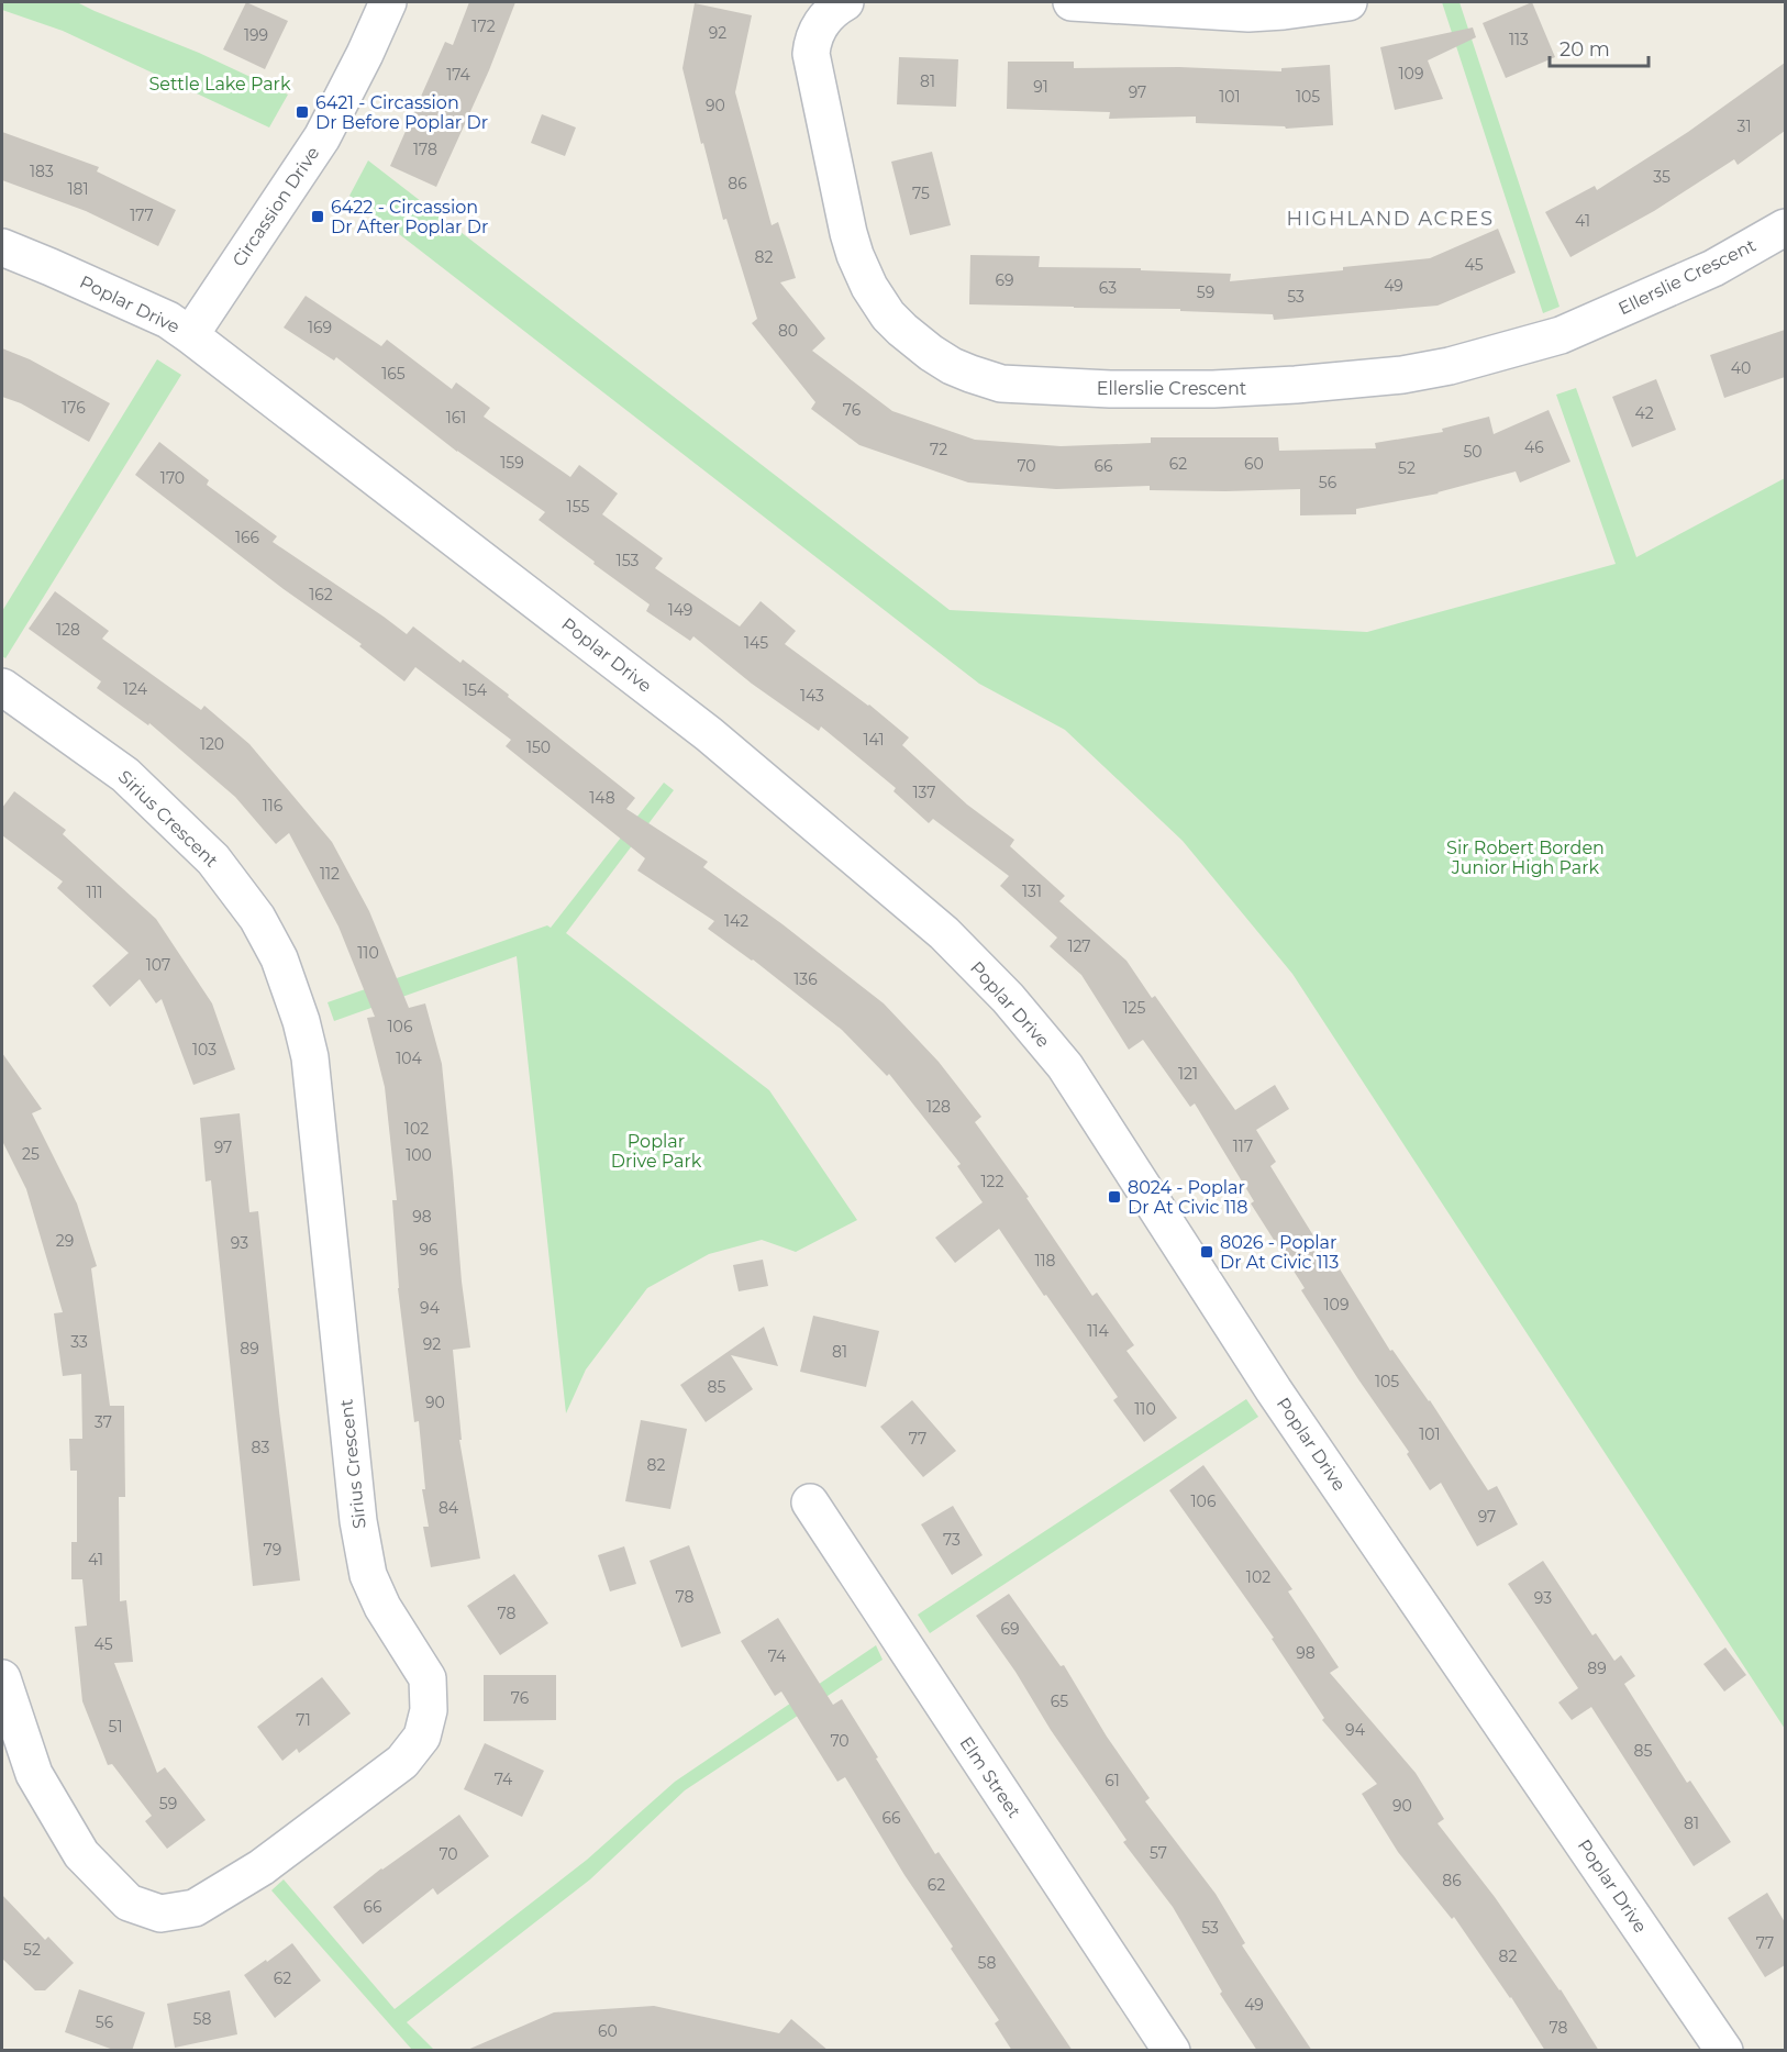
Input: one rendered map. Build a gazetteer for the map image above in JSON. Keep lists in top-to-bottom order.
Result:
{
  "streets": {
    "street": [
      "Circassion Drive",
      "Ellerslie Crescent",
      "Poplar Drive",
      "Sirius Crescent",
      "Elm Street"
    ]
  },
  "crossings": [
    ["Circassion Drive", "Poplar Drive"]
  ],
  "districts": ["HIGHLAND ACRES"],
  "parks": ["Settle Lake Park", "Sir Robert Borden Junior High Park", "Poplar Drive Park"],
  "places": {
    "transit": [
      "6421 - Circassion Dr Before Poplar Dr",
      "6422 - Circassion Dr After Poplar Dr",
      "8024 - Poplar Dr At Civic 118",
      "8026 - Poplar Dr At Civic 113"
    ]
  },
  "house_numbers": [
    "172",
    "92",
    "199",
    "113",
    "109",
    "174",
    "81",
    "91",
    "97",
    "101",
    "105",
    "90",
    "31",
    "178",
    "183",
    "35",
    "86",
    "181",
    "75",
    "177",
    "41",
    "82",
    "45",
    "69",
    "49",
    "63",
    "59",
    "53",
    "169",
    "80",
    "40",
    "165",
    "176",
    "76",
    "42",
    "161",
    "46",
    "72",
    "50",
    "159",
    "62",
    "60",
    "70",
    "66",
    "52",
    "170",
    "56",
    "155",
    "166",
    "153",
    "162",
    "149",
    "128",
    "145",
    "124",
    "154",
    "143",
    "141",
    "120",
    "150",
    "137",
    "148",
    "116",
    "112",
    "131",
    "111",
    "142",
    "127",
    "110",
    "107",
    "136",
    "125",
    "106",
    "103",
    "104",
    "121",
    "128",
    "102",
    "117",
    "97",
    "25",
    "100",
    "122",
    "98",
    "29",
    "93",
    "96",
    "118",
    "109",
    "94",
    "114",
    "33",
    "92",
    "89",
    "81",
    "105",
    "85",
    "90",
    "110",
    "37",
    "101",
    "77",
    "83",
    "82",
    "106",
    "84",
    "97",
    "73",
    "79",
    "41",
    "102",
    "78",
    "93",
    "78",
    "69",
    "45",
    "98",
    "74",
    "89",
    "76",
    "65",
    "71",
    "51",
    "94",
    "70",
    "85",
    "74",
    "61",
    "59",
    "90",
    "66",
    "81",
    "57",
    "70",
    "86",
    "62",
    "66",
    "53",
    "77",
    "52",
    "82",
    "58",
    "62",
    "49",
    "58",
    "56",
    "78",
    "60"
  ],
  "scale_bar": "20 m"
}
